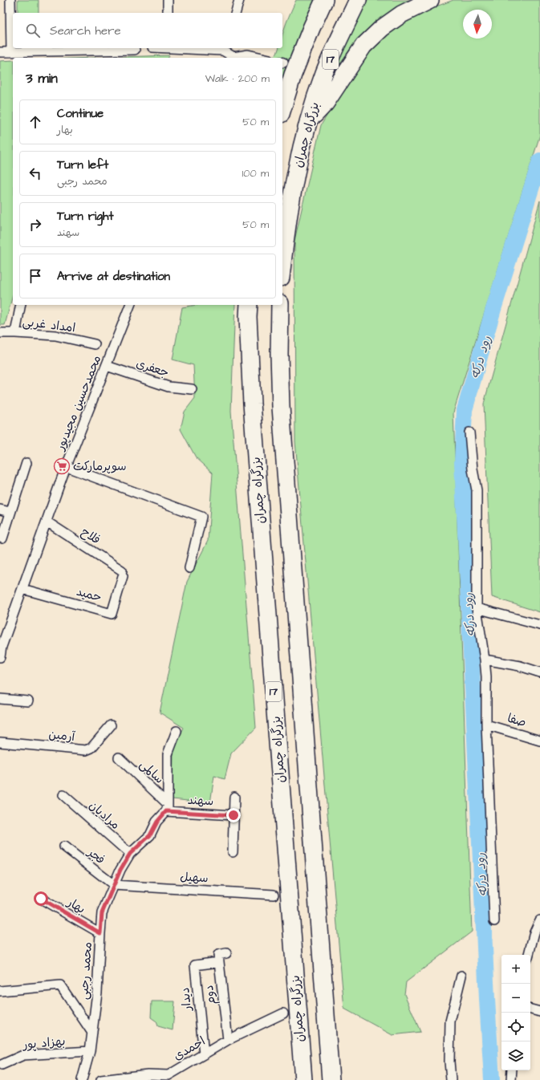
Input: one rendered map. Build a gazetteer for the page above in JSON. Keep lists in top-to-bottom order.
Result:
{
  "streets": {
    "highway": ["17", "بزرگراه چمران"],
    "street": [
      "امداد غربی",
      "جعفری",
      "محمدحسین مجیدپور",
      "فلاح",
      "حمید",
      "صفا",
      "آرمین",
      "سالمی",
      "سهند",
      "مرادیان",
      "فجر",
      "سهیل",
      "بهار",
      "محمد رجبی",
      "دوم",
      "دیدار",
      "بهزاد پور",
      "احمدی"
    ]
  },
  "crossings": [
    ["جعفری", "محمدحسین مجیدپور"],
    ["محمدحسین مجیدپور", "فلاح"],
    ["محمدحسین مجیدپور", "حمید"],
    ["فلاح", "حمید"],
    ["سالمی", "سهند"],
    ["سالمی", "محمد رجبی"],
    ["سهند", "محمد رجبی"],
    ["مرادیان", "محمد رجبی"],
    ["فجر", "سهیل"],
    ["فجر", "محمد رجبی"],
    ["سهیل", "محمد رجبی"],
    ["بهار", "محمد رجبی"],
    ["محمد رجبی", "بهزاد پور"],
    ["دوم", "دیدار"],
    ["دوم", "احمدی"],
    ["دیدار", "احمدی"]
  ],
  "water": ["رود درکه"],
  "places": {
    "supermarket": ["سوپرمارکت"]
  },
  "north": "bottom",
  "page": {
    "search": "Search here",
    "heading": ["3 min", "Walk · 200 m"],
    "list": [
      ["Continue", "بهار", "50 m"],
      ["Turn left", "محمد رجبی", "100 m"],
      ["Turn right", "سهند", "50 m"],
      "Arrive at destination"
    ],
    "map_buttons": ["+", "−"]
  }
}
